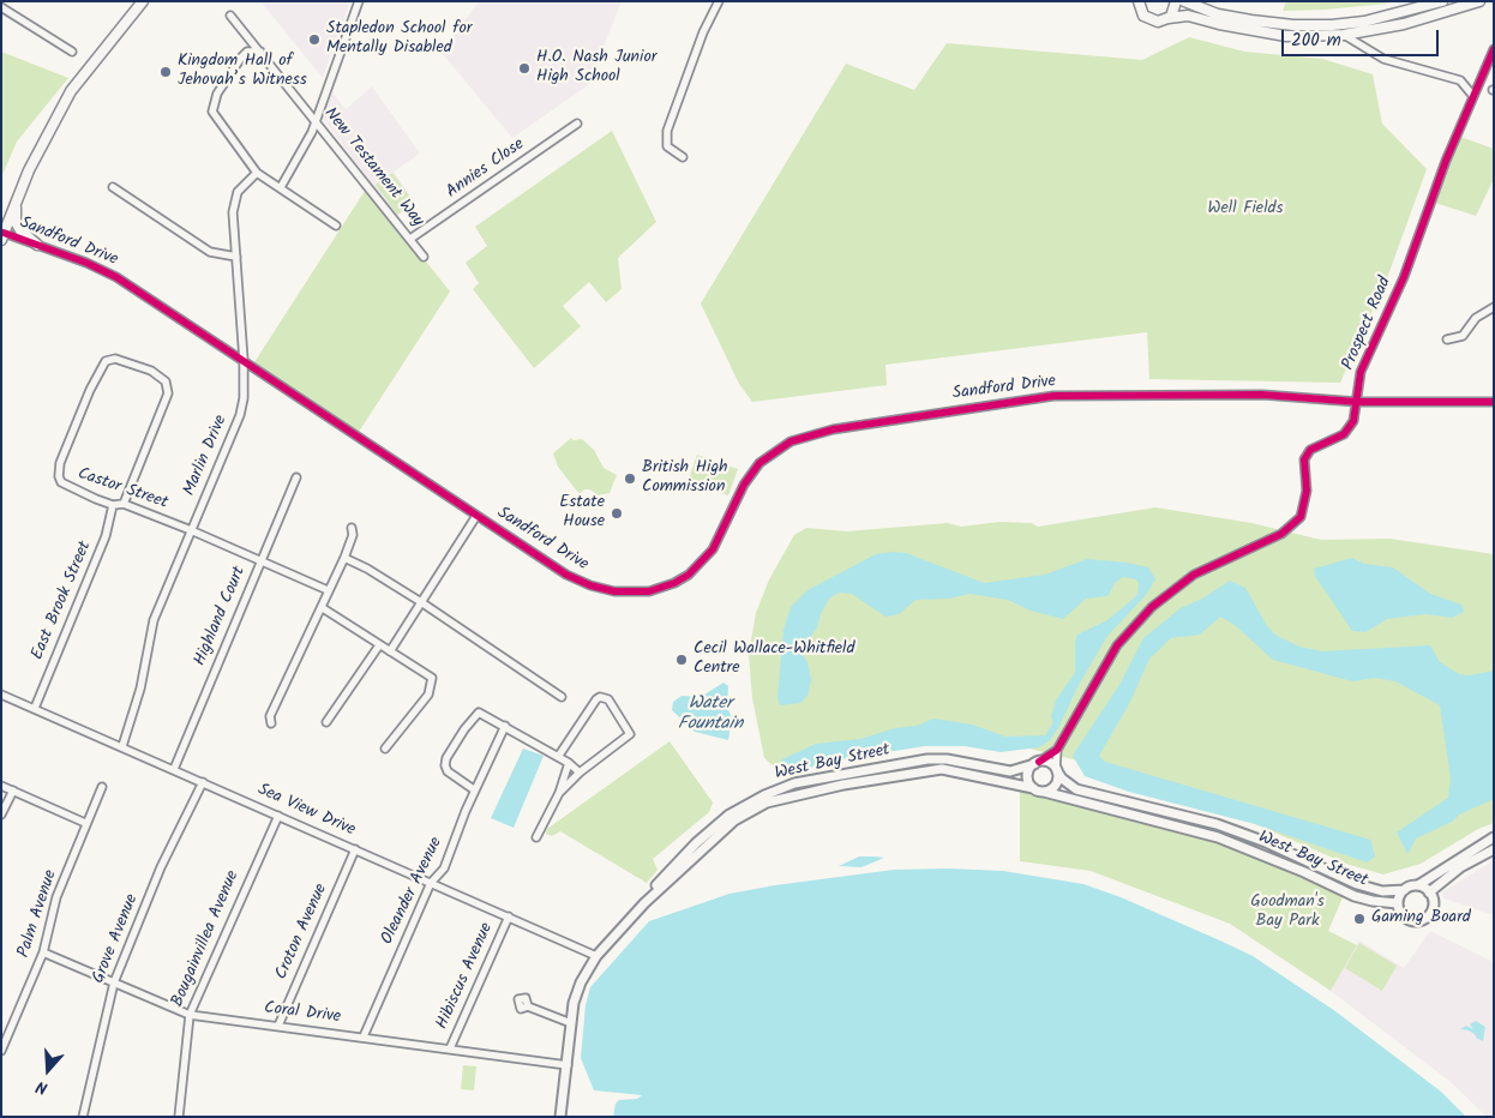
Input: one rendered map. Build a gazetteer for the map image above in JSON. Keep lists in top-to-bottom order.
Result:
{
  "streets": {
    "main road": ["West Bay Street"],
    "street": [
      "New Testament Way",
      "Annies Close",
      "Sandford Drive",
      "Prospect Road",
      "Marlin Drive",
      "Castor Street",
      "East Brook Street",
      "Highland Court",
      "Sea View Drive",
      "Oleander Avenue",
      "Palm Avenue",
      "Croton Avenue",
      "Grove Avenue",
      "Bougainvillea Avenue",
      "Hibiscus Avenue",
      "Coral Drive"
    ]
  },
  "crossings": [
    ["New Testament Way", "Annies Close"],
    ["Sandford Drive", "Prospect Road"],
    ["Sandford Drive", "Marlin Drive"],
    ["Prospect Road", "West Bay Street"],
    ["Marlin Drive", "Castor Street"],
    ["Marlin Drive", "Sea View Drive"],
    ["Castor Street", "East Brook Street"],
    ["Castor Street", "Highland Court"],
    ["East Brook Street", "Sea View Drive"],
    ["Highland Court", "Sea View Drive"],
    ["West Bay Street", "Sea View Drive"],
    ["West Bay Street", "Coral Drive"],
    ["Sea View Drive", "Oleander Avenue"],
    ["Sea View Drive", "Croton Avenue"],
    ["Sea View Drive", "Grove Avenue"],
    ["Sea View Drive", "Bougainvillea Avenue"],
    ["Sea View Drive", "Hibiscus Avenue"],
    ["Oleander Avenue", "Coral Drive"],
    ["Palm Avenue", "Coral Drive"],
    ["Croton Avenue", "Coral Drive"],
    ["Grove Avenue", "Coral Drive"],
    ["Bougainvillea Avenue", "Coral Drive"],
    ["Hibiscus Avenue", "Coral Drive"]
  ],
  "water": ["Water Fountain"],
  "parks": ["Well Fields", "Goodman's Bay Park"],
  "places": [
    "Stapledon School for Mentally Disabled",
    "H.O. Nash Junior High School",
    "Kingdom Hall of Jehovah’s Witness",
    "British High Commission",
    "Estate House",
    "Cecil Wallace-Whitfield Centre",
    "Gaming Board"
  ],
  "scale_bar": "200 m",
  "north": "bottom"
}
